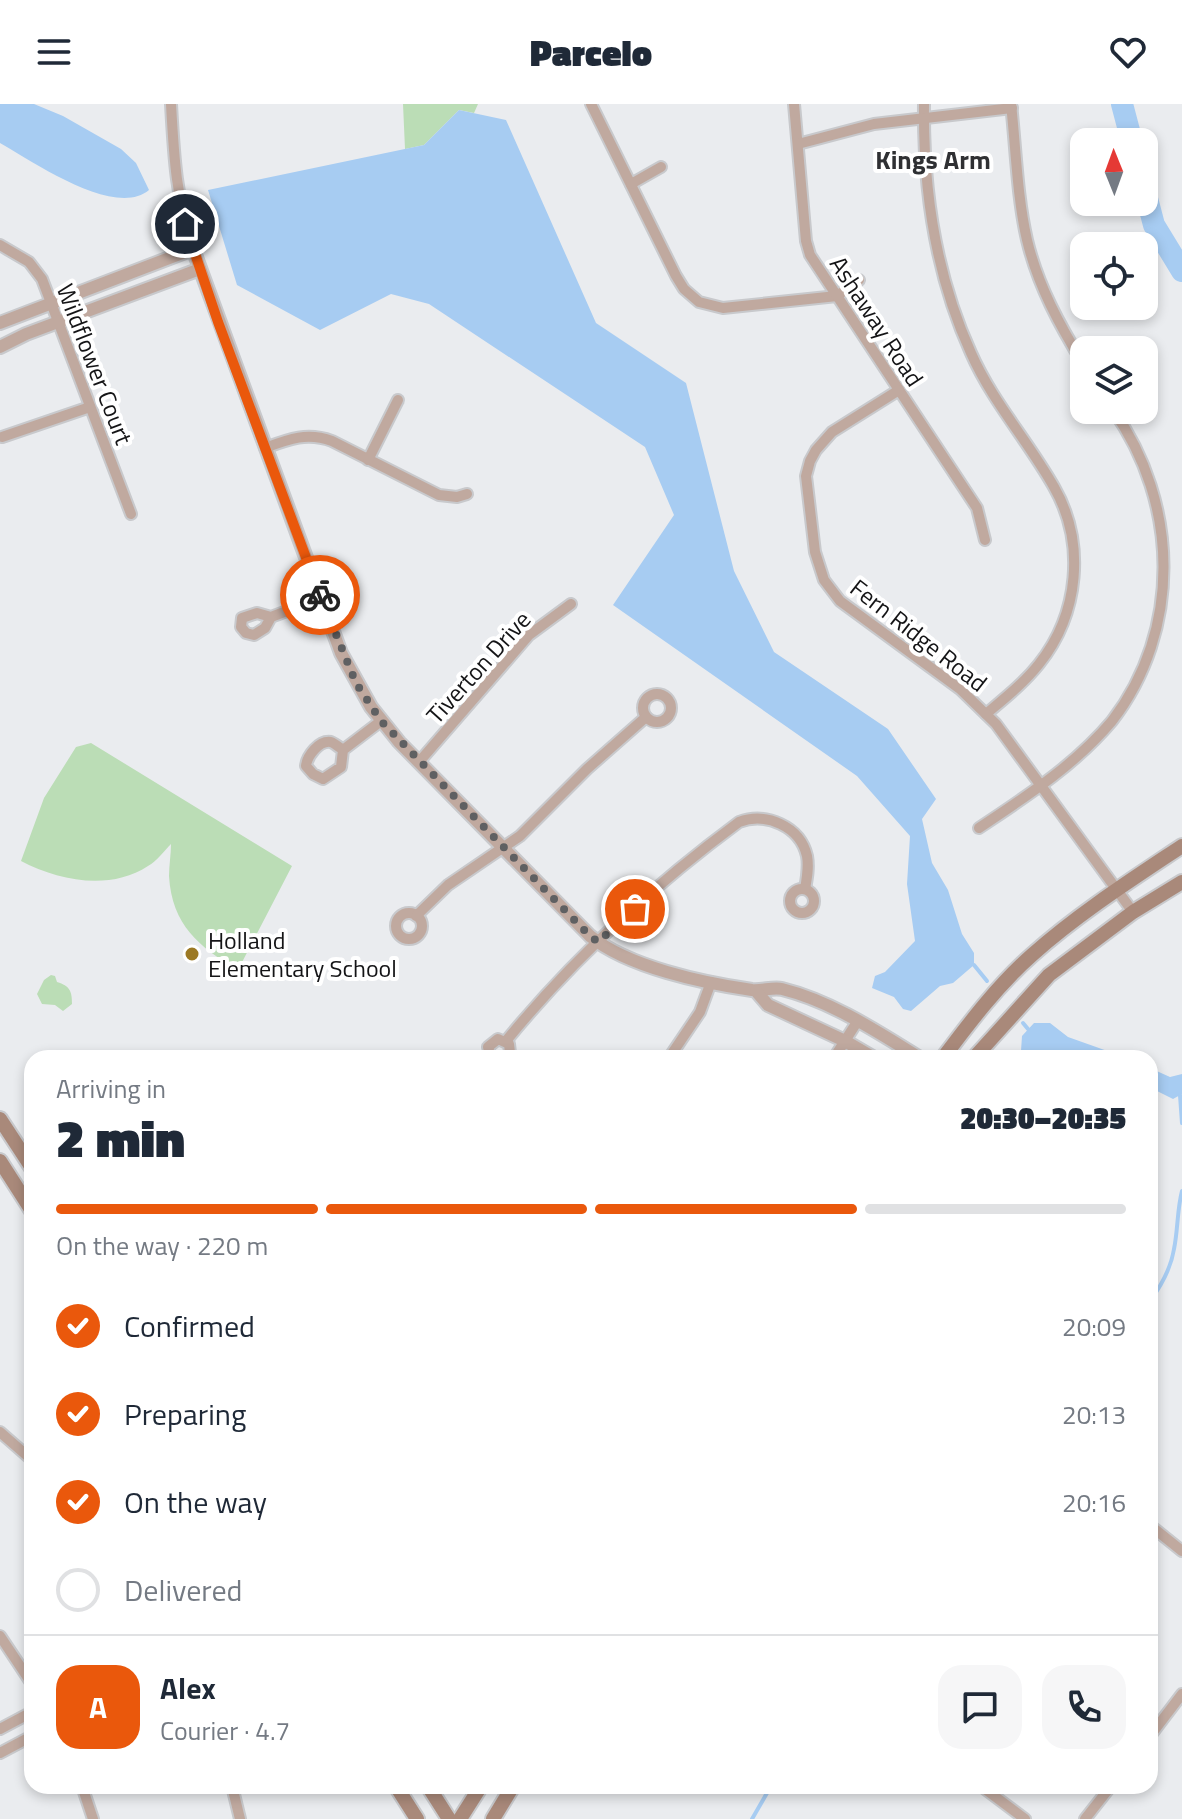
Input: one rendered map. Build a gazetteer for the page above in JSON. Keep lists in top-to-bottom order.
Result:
{
  "streets": {
    "street": [
      "Ashaway Road",
      "Wildflower Court",
      "Fern Ridge Road",
      "Tiverton Drive"
    ]
  },
  "crossings": [
    ["Ashaway Road", "Fern Ridge Road"]
  ],
  "districts": ["Kings Arm"],
  "places": ["Holland Elementary School"],
  "north": "top",
  "page": {
    "header": "Parcelo",
    "heading": ["2 min", "Arriving in", "20:30–20:35"],
    "panel": ["Alex", "Courier · 4.7"],
    "bar": "On the way · 220 m",
    "list": [
      ["Confirmed", "20:09"],
      ["Preparing", "20:13"],
      ["On the way", "20:16"],
      "Delivered"
    ],
    "round": "A"
  }
}
